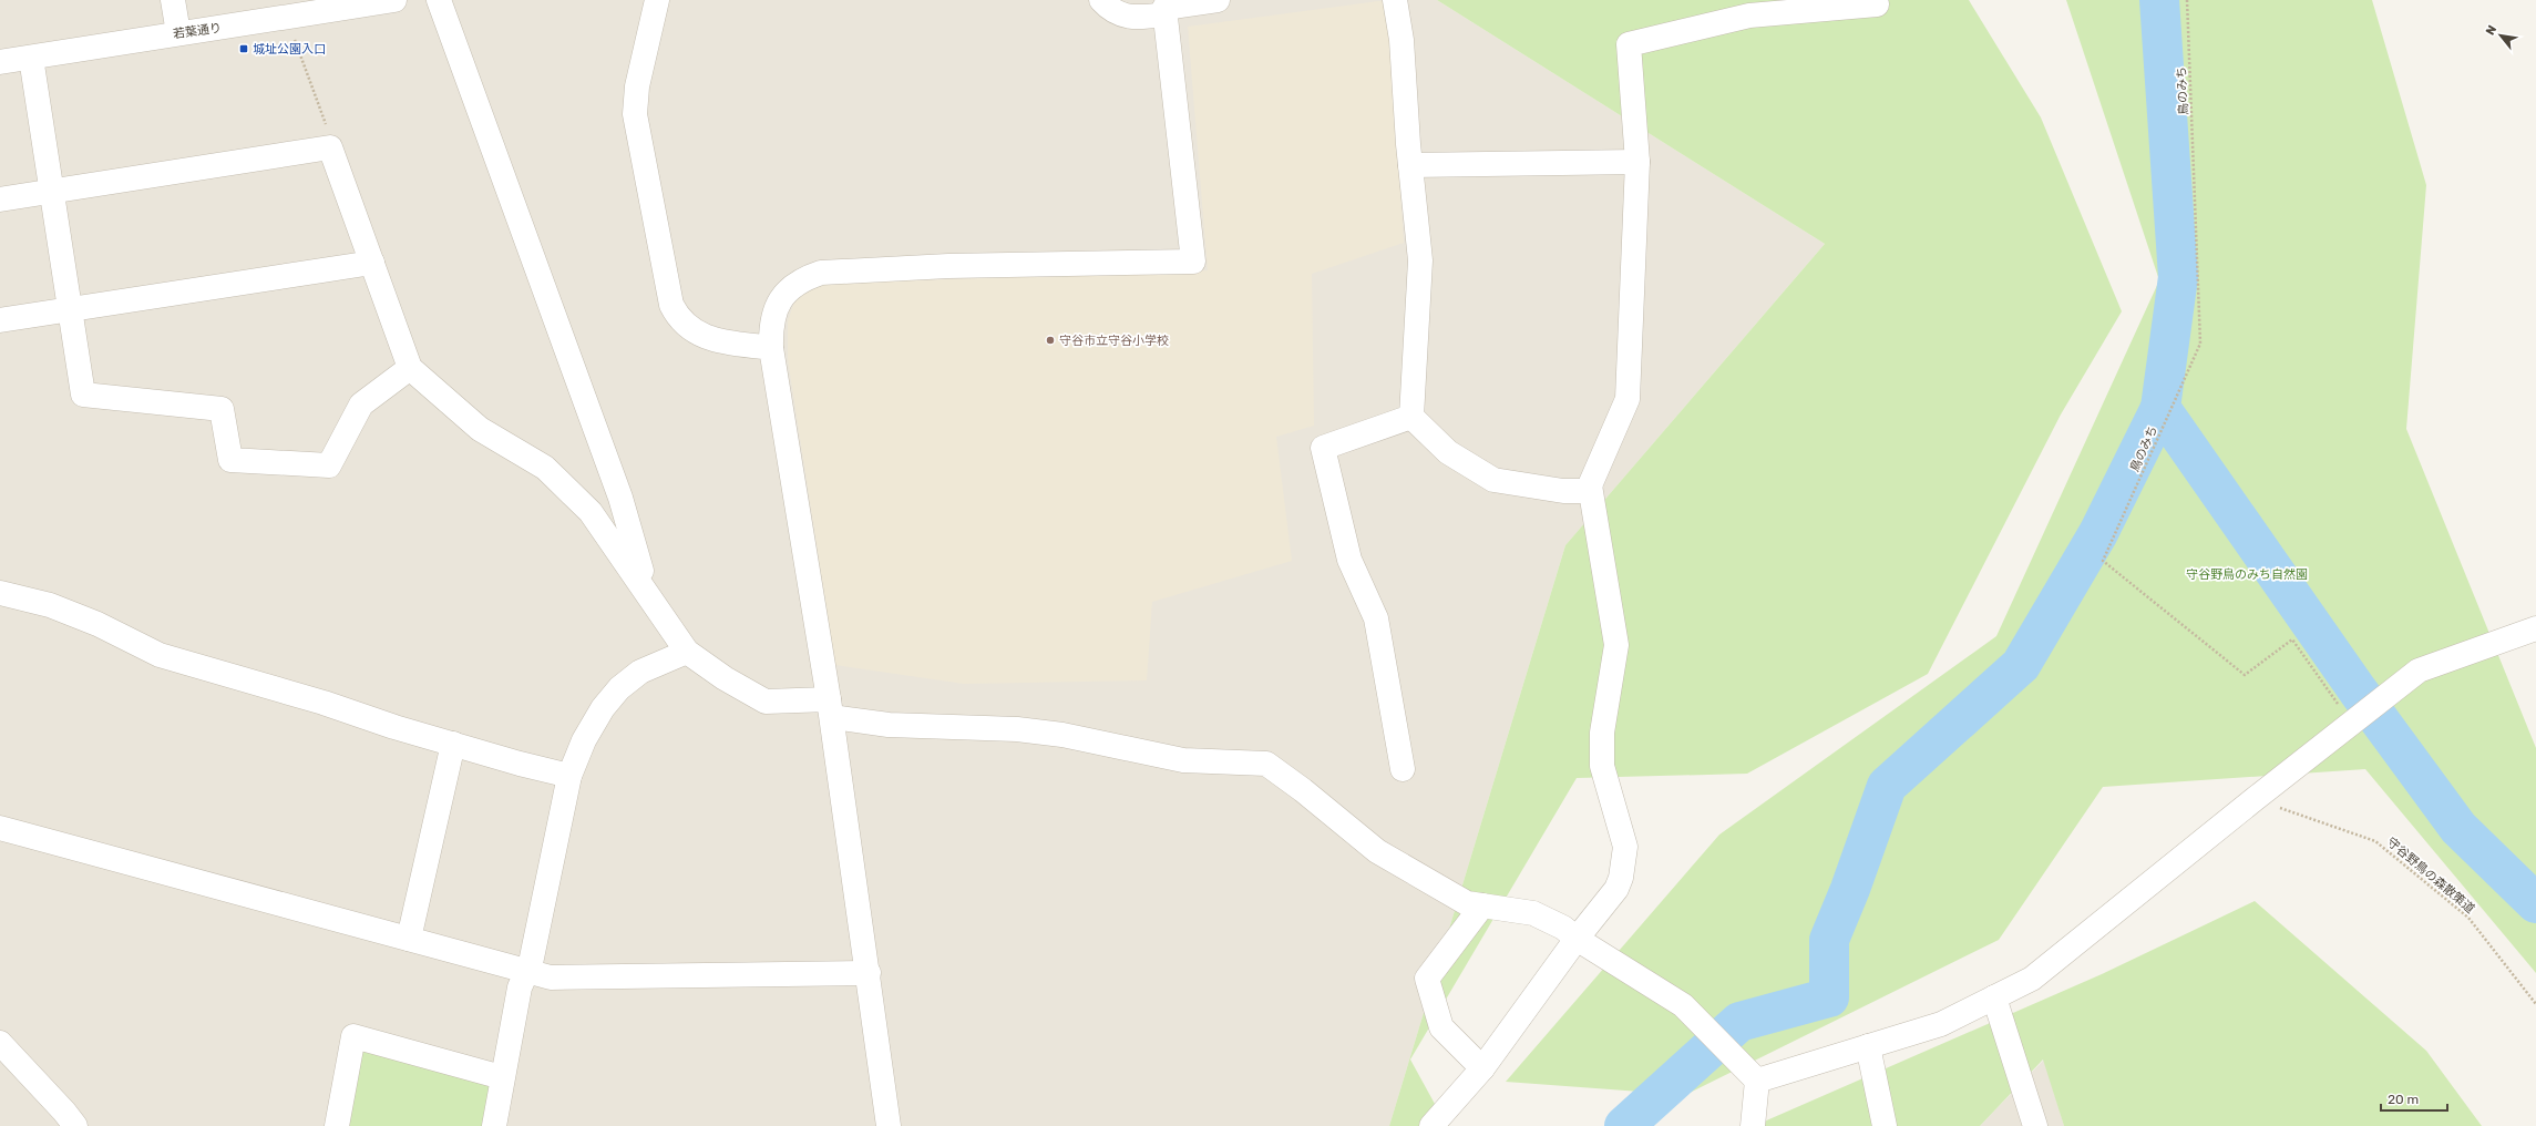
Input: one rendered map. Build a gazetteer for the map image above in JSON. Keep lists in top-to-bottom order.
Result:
{
  "streets": {
    "street": ["若葉通り"],
    "path": ["鳥のみち", "守谷野鳥の森散策道"]
  },
  "parks": ["守谷野鳥のみち自然園"],
  "places": {
    "transit": ["城址公園入口"],
    "other": ["守谷市立守谷小学校"]
  },
  "scale_bar": "20 m",
  "north": "top left"
}
